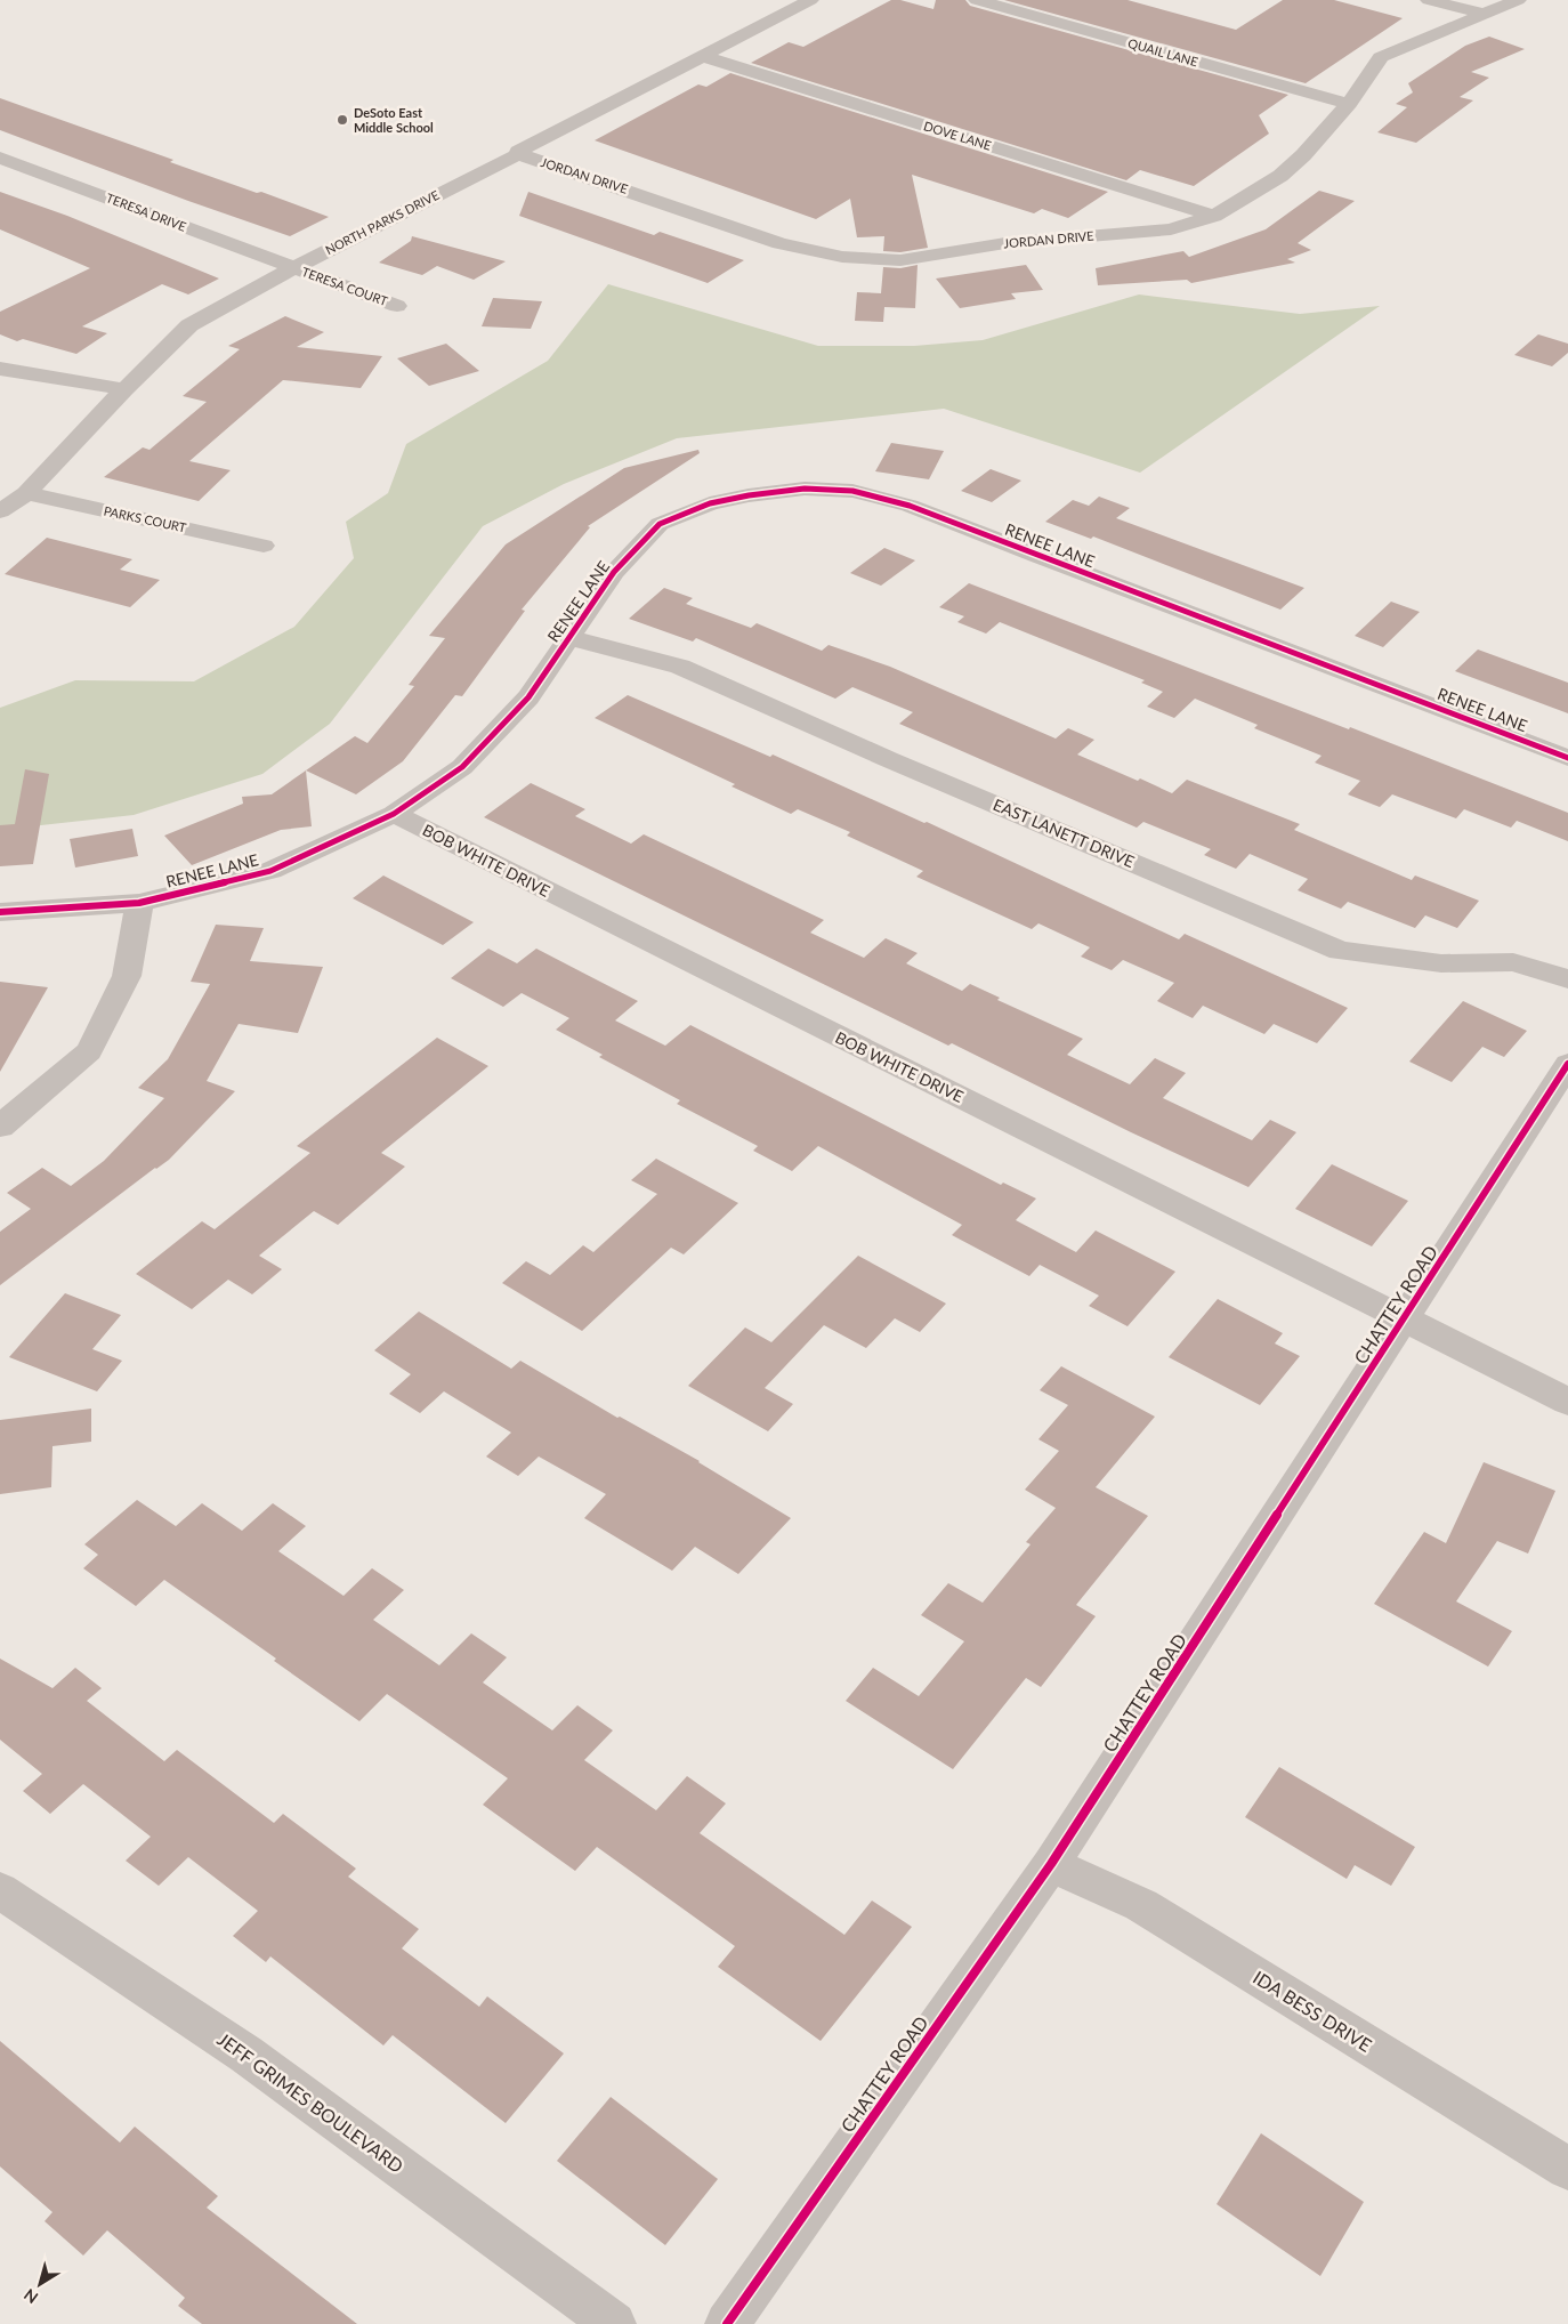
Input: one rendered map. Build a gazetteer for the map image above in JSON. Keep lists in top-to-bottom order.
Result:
{
  "streets": {
    "street": [
      "QUAIL LANE",
      "DOVE LANE",
      "JORDAN DRIVE",
      "TERESA DRIVE",
      "NORTH PARKS DRIVE",
      "TERESA COURT",
      "PARKS COURT",
      "RENEE LANE",
      "EAST LANETT DRIVE",
      "BOB WHITE DRIVE",
      "CHATTEY ROAD",
      "IDA BESS DRIVE",
      "JEFF GRIMES BOULEVARD"
    ]
  },
  "crossings": [
    ["QUAIL LANE", "JORDAN DRIVE"],
    ["DOVE LANE", "JORDAN DRIVE"],
    ["DOVE LANE", "NORTH PARKS DRIVE"],
    ["JORDAN DRIVE", "NORTH PARKS DRIVE"],
    ["TERESA DRIVE", "NORTH PARKS DRIVE"],
    ["TERESA DRIVE", "TERESA COURT"],
    ["NORTH PARKS DRIVE", "TERESA COURT"],
    ["NORTH PARKS DRIVE", "PARKS COURT"],
    ["RENEE LANE", "EAST LANETT DRIVE"],
    ["RENEE LANE", "BOB WHITE DRIVE"],
    ["BOB WHITE DRIVE", "CHATTEY ROAD"],
    ["CHATTEY ROAD", "IDA BESS DRIVE"]
  ],
  "places": ["DeSoto East Middle School"],
  "north": "bottom left"
}
